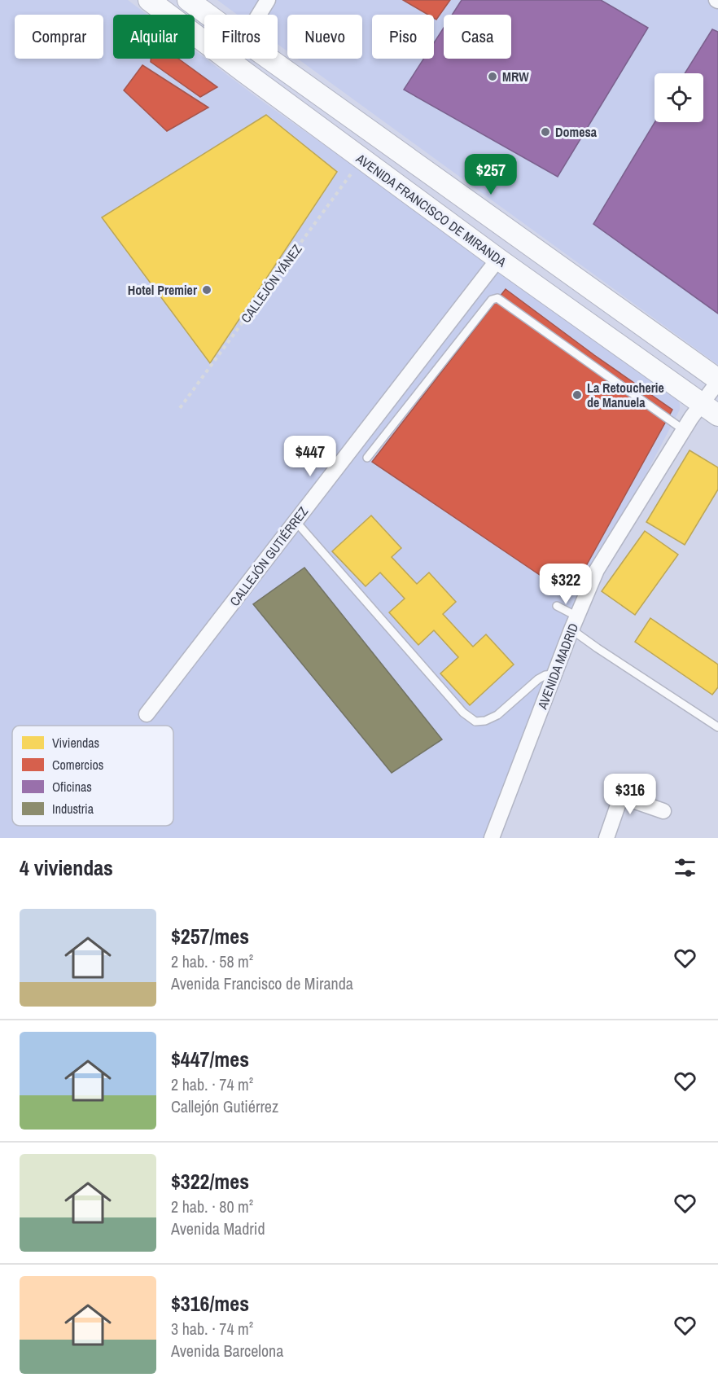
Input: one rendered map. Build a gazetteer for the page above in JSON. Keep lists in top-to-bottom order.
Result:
{
  "streets": {
    "main road": ["AVENIDA FRANCISCO DE MIRANDA"],
    "street": ["CALLEJÓN GUTIÉRREZ", "AVENIDA MADRID"],
    "path": ["CALLEJÓN YÁNEZ"]
  },
  "crossings": [
    ["AVENIDA FRANCISCO DE MIRANDA", "CALLEJÓN YÁNEZ"],
    ["AVENIDA FRANCISCO DE MIRANDA", "CALLEJÓN GUTIÉRREZ"],
    ["AVENIDA FRANCISCO DE MIRANDA", "AVENIDA MADRID"]
  ],
  "places": [
    "MRW",
    "Domesa",
    "Hotel Premier",
    "La Retoucherie de Manuela"
  ],
  "legend": [
    "Viviendas",
    "Comercios",
    "Oficinas",
    "Industria"
  ],
  "page": {
    "chip": [
      "Comprar",
      "Alquilar",
      "Filtros",
      "Nuevo",
      "Piso",
      "Casa"
    ],
    "price": [
      "$257",
      "$447",
      "$322",
      "$316"
    ],
    "heading": "4 viviendas",
    "list": [
      {
        "name": "$257/mes",
        "note": "2 hab. · 58 m² · Avenida Francisco de Miranda"
      },
      {
        "name": "$447/mes",
        "note": "2 hab. · 74 m² · Callejón Gutiérrez"
      },
      {
        "name": "$322/mes",
        "note": "2 hab. · 80 m² · Avenida Madrid"
      },
      {
        "name": "$316/mes",
        "note": "3 hab. · 74 m² · Avenida Barcelona"
      }
    ]
  }
}
